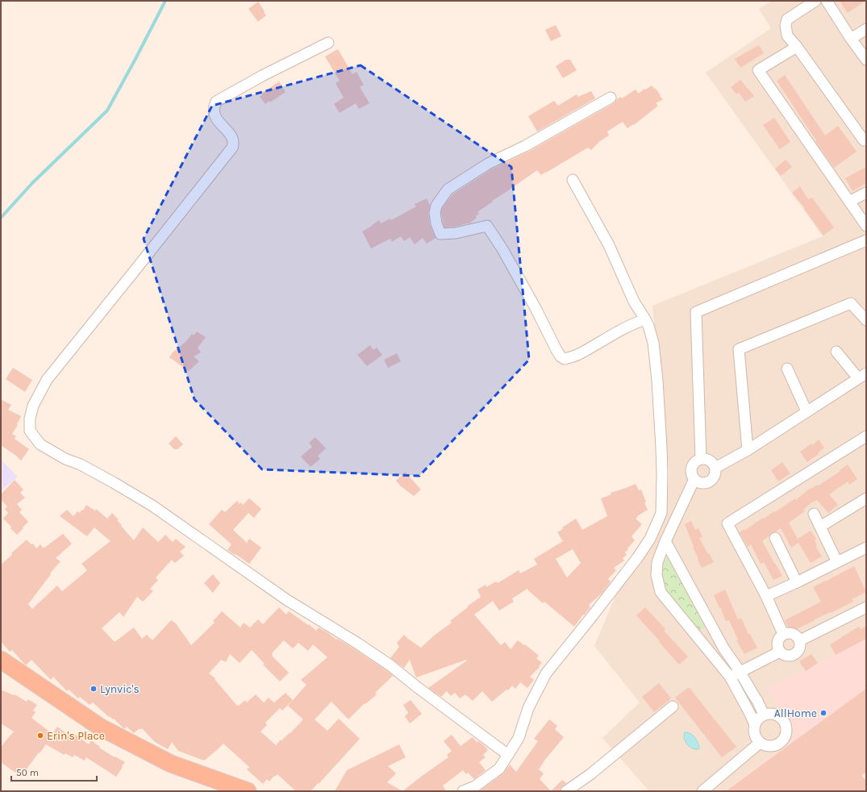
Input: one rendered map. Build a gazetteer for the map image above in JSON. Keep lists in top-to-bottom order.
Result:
{
  "places": ["Lynvic's", "AllHome", "Erin's Place"],
  "scale_bar": "50 m"
}
